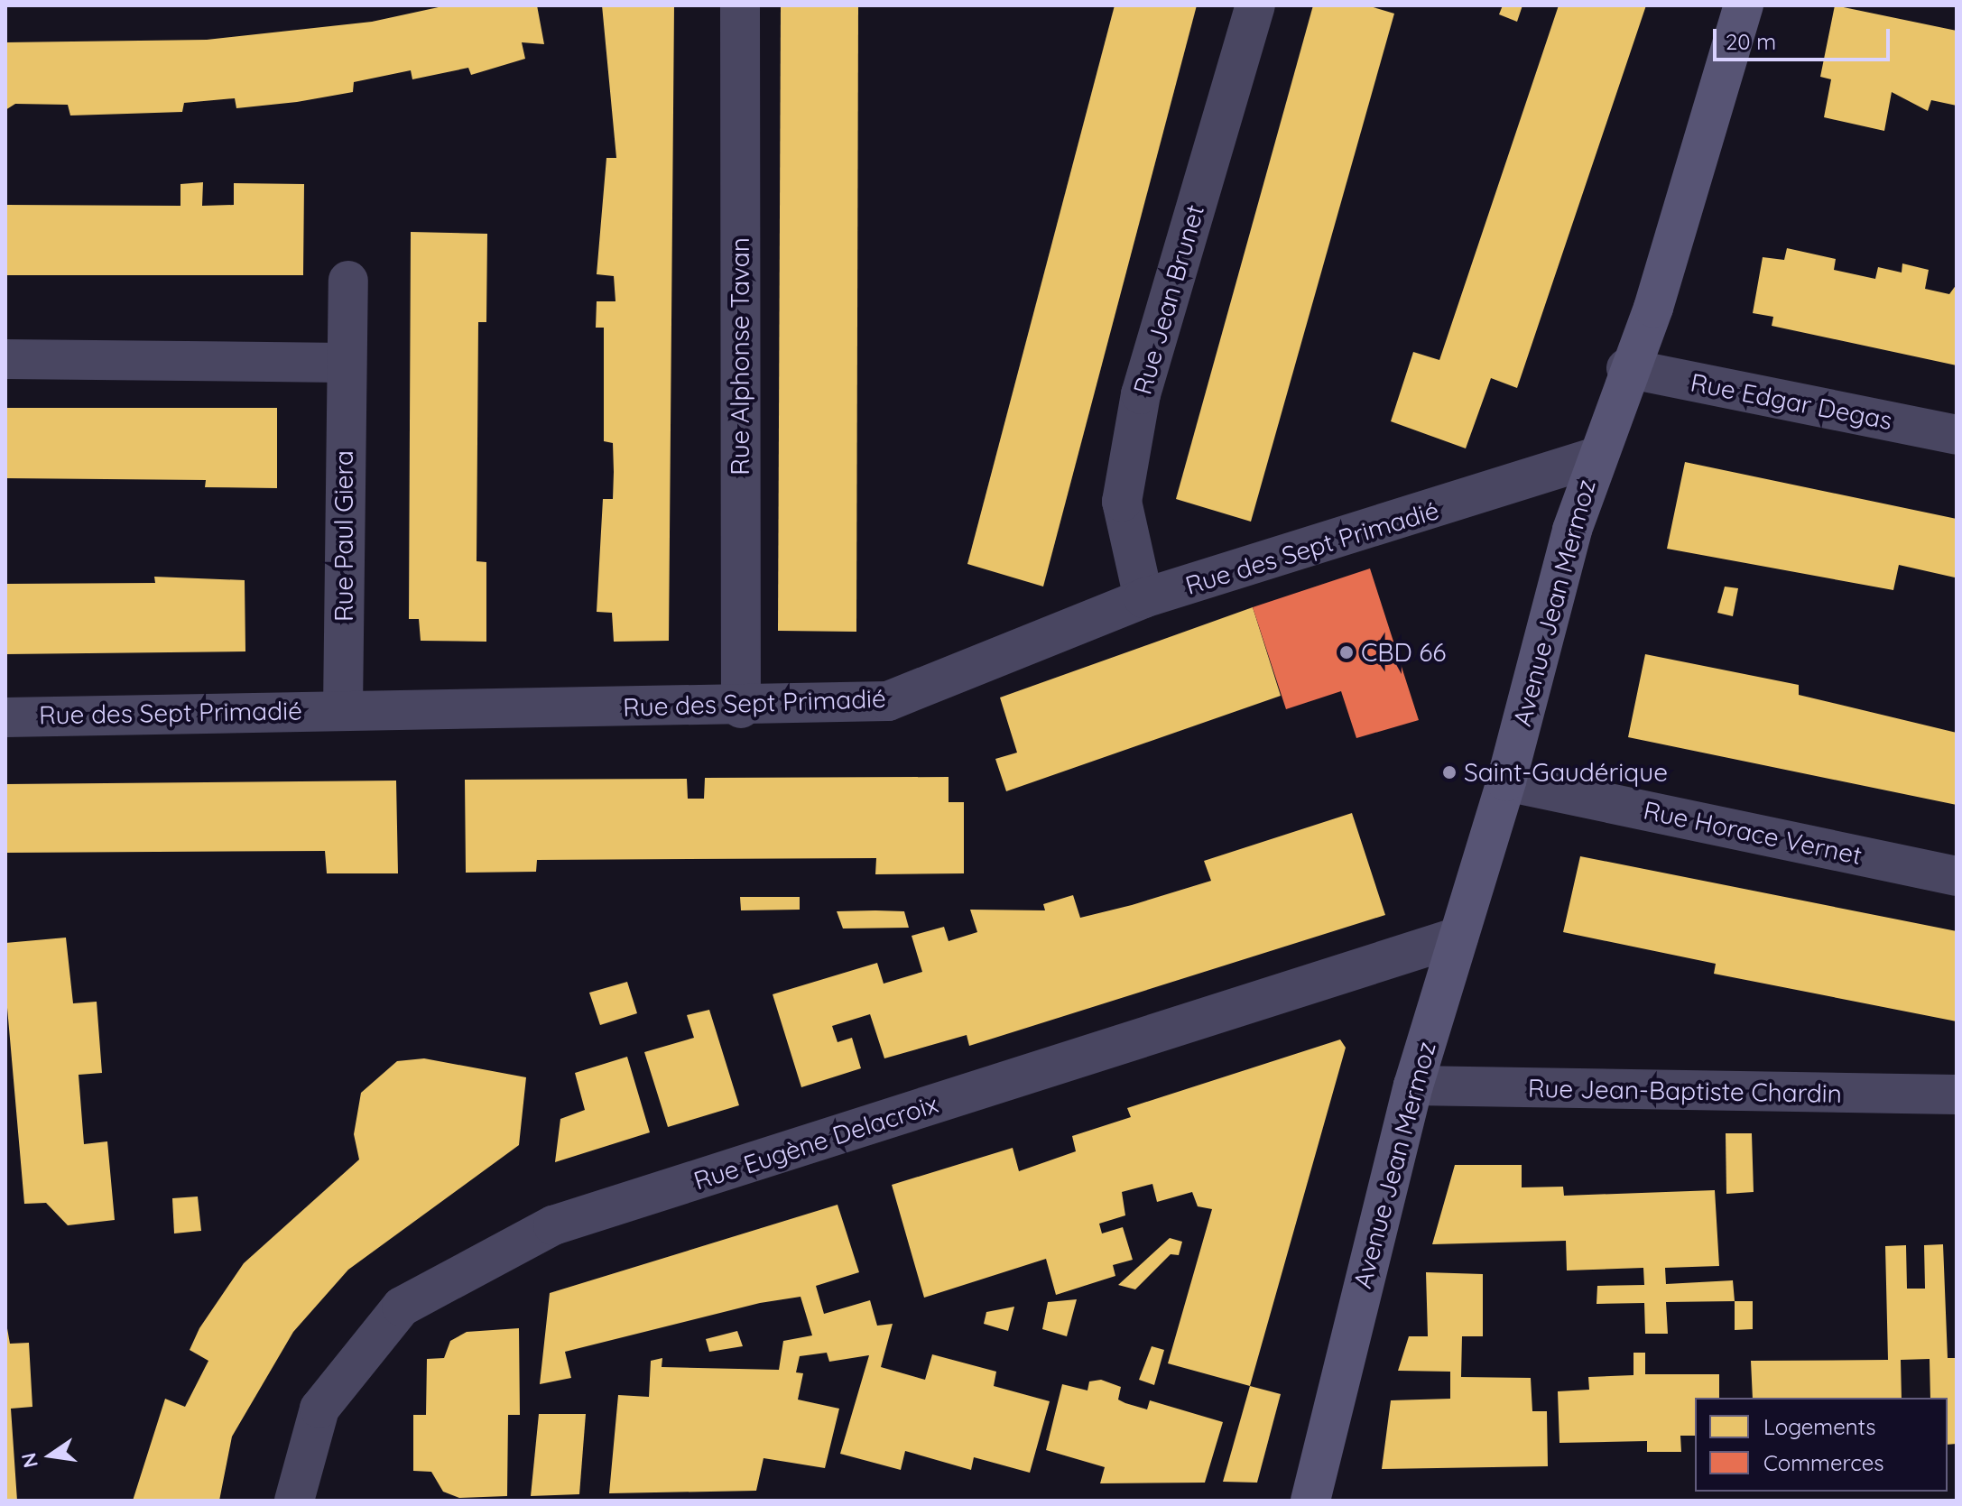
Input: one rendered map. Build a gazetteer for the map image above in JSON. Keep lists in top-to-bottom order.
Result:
{
  "streets": {
    "street": [
      "Rue Jean Brunet",
      "Rue Alphonse Tavan",
      "Rue Edgar Degas",
      "Rue Paul Giera",
      "Rue des Sept Primadié",
      "Avenue Jean Mermoz",
      "Rue Horace Vernet",
      "Rue Jean-Baptiste Chardin",
      "Rue Eugène Delacroix"
    ]
  },
  "crossings": [
    ["Rue Jean Brunet", "Rue des Sept Primadié"],
    ["Rue Alphonse Tavan", "Rue des Sept Primadié"],
    ["Rue Edgar Degas", "Avenue Jean Mermoz"],
    ["Rue Paul Giera", "Rue des Sept Primadié"],
    ["Rue des Sept Primadié", "Avenue Jean Mermoz"],
    ["Avenue Jean Mermoz", "Rue Horace Vernet"],
    ["Avenue Jean Mermoz", "Rue Jean-Baptiste Chardin"],
    ["Avenue Jean Mermoz", "Rue Eugène Delacroix"]
  ],
  "places": ["CBD 66", "Saint-Gaudérique"],
  "legend": ["Logements", "Commerces"],
  "scale_bar": "20 m",
  "north": "left"
}
